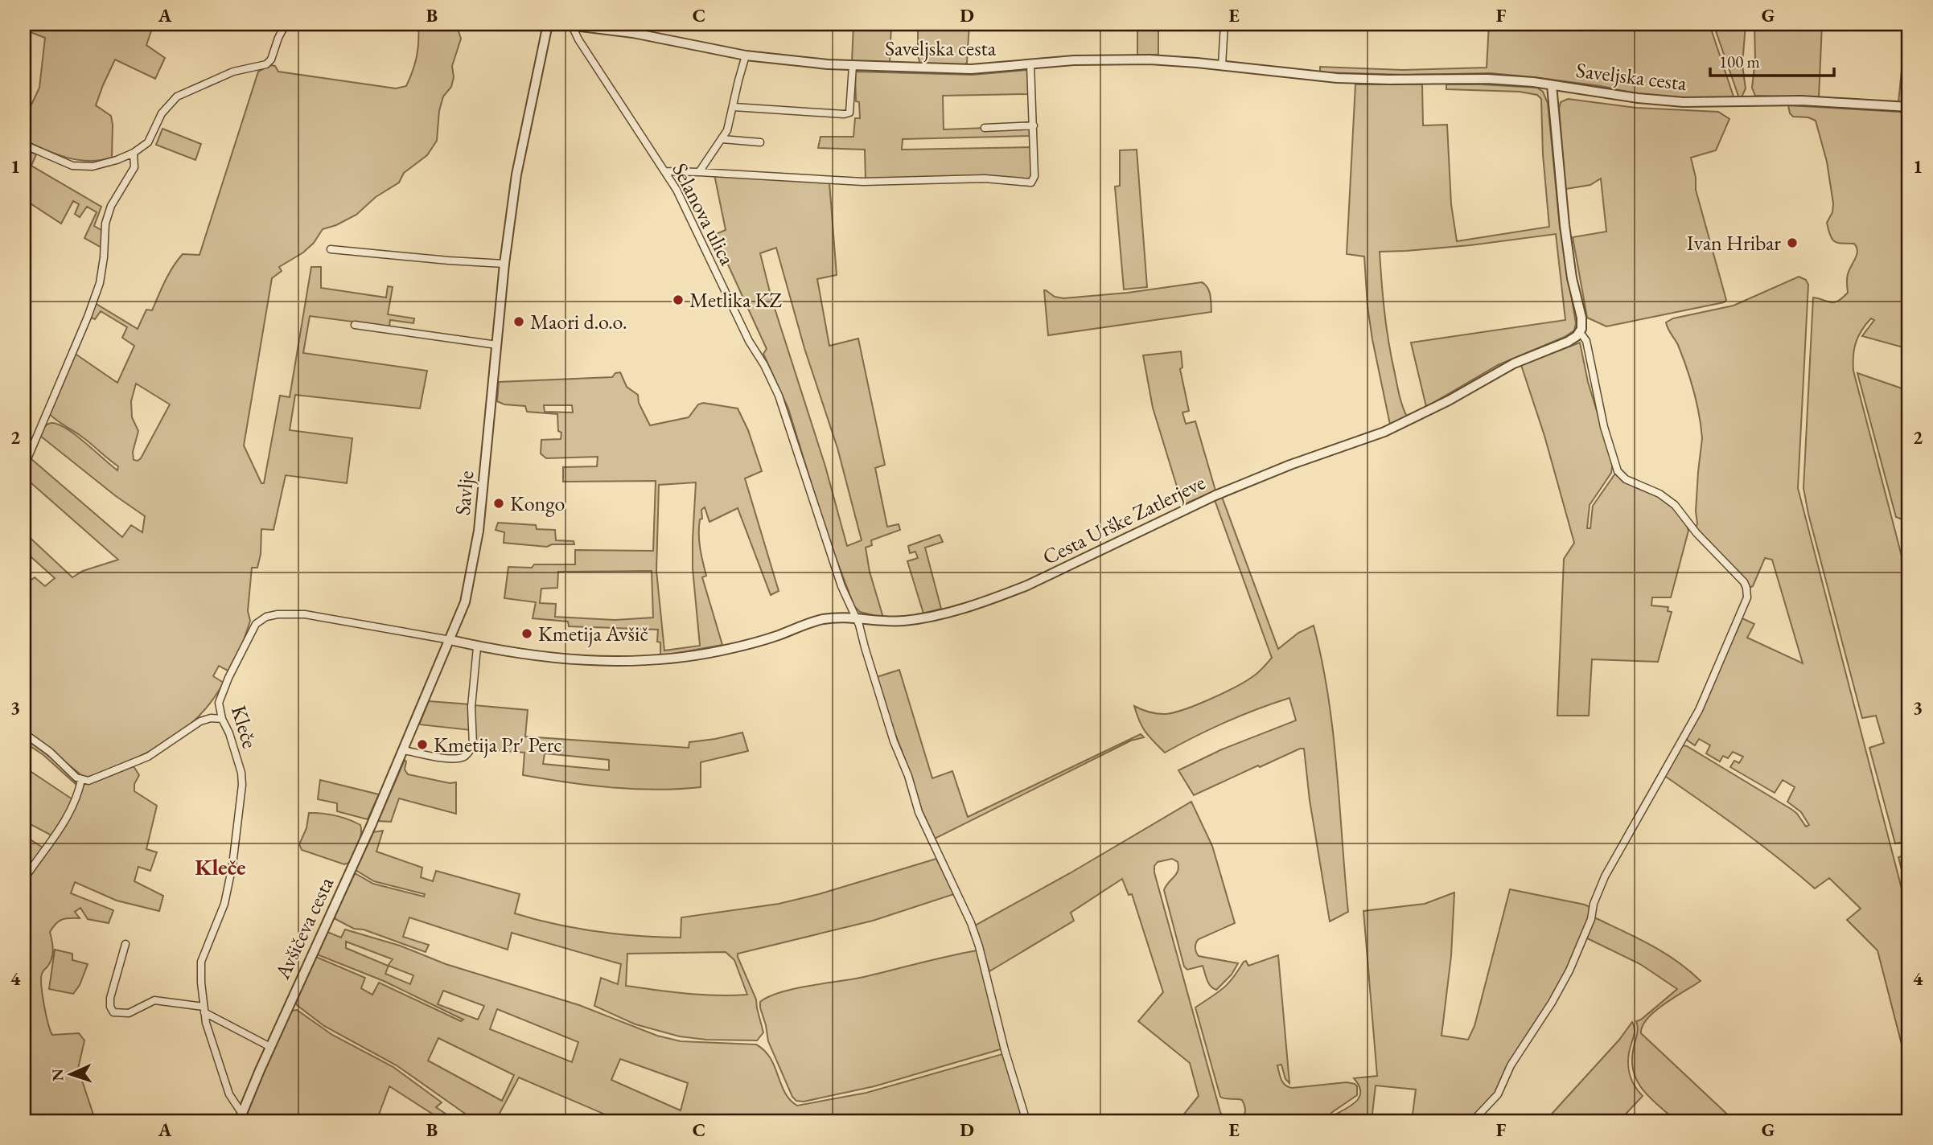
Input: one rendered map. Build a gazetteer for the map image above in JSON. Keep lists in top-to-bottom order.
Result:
{
  "streets": {
    "street": [
      "Saveljska cesta",
      "Selanova ulica",
      "Savlje",
      "Cesta Urške Zatlerjeve",
      "Kleče",
      "Avšičeva cesta"
    ]
  },
  "crossings": [
    ["Saveljska cesta", "Selanova ulica"],
    ["Saveljska cesta", "Cesta Urške Zatlerjeve"],
    ["Selanova ulica", "Cesta Urške Zatlerjeve"],
    ["Savlje", "Cesta Urške Zatlerjeve"],
    ["Savlje", "Kleče"],
    ["Savlje", "Avšičeva cesta"],
    ["Cesta Urške Zatlerjeve", "Kleče"],
    ["Cesta Urške Zatlerjeve", "Avšičeva cesta"],
    ["Kleče", "Avšičeva cesta"]
  ],
  "districts": ["Kleče"],
  "places": [
    "Ivan Hribar",
    "Metlika KZ",
    "Maori d.o.o.",
    "Kongo",
    "Kmetija Avšič",
    "Kmetija Pr' Perc"
  ],
  "scale_bar": "100 m",
  "north": "left",
  "grid": {
    "columns": [
      "A",
      "B",
      "C",
      "D",
      "E",
      "F",
      "G"
    ],
    "rows": [
      "1",
      "2",
      "3",
      "4"
    ]
  }
}
